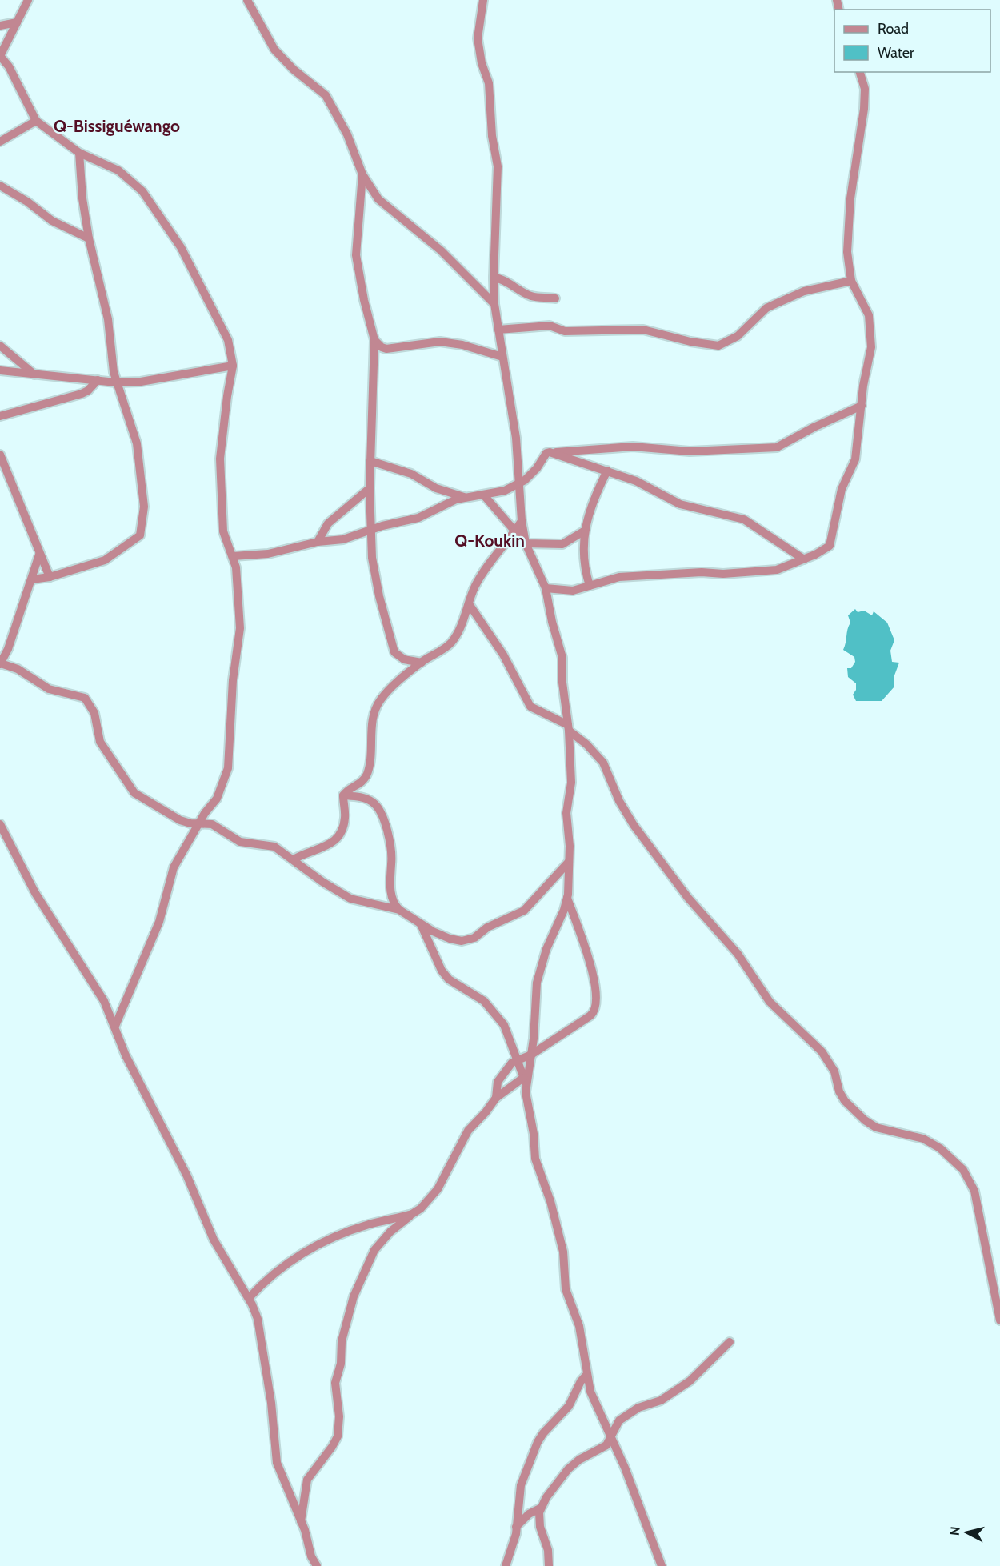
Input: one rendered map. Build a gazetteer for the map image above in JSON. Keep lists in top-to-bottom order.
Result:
{
  "districts": ["Q-Bissiguéwango", "Q-Koukin"],
  "legend": ["Road", "Water"],
  "north": "left"
}
